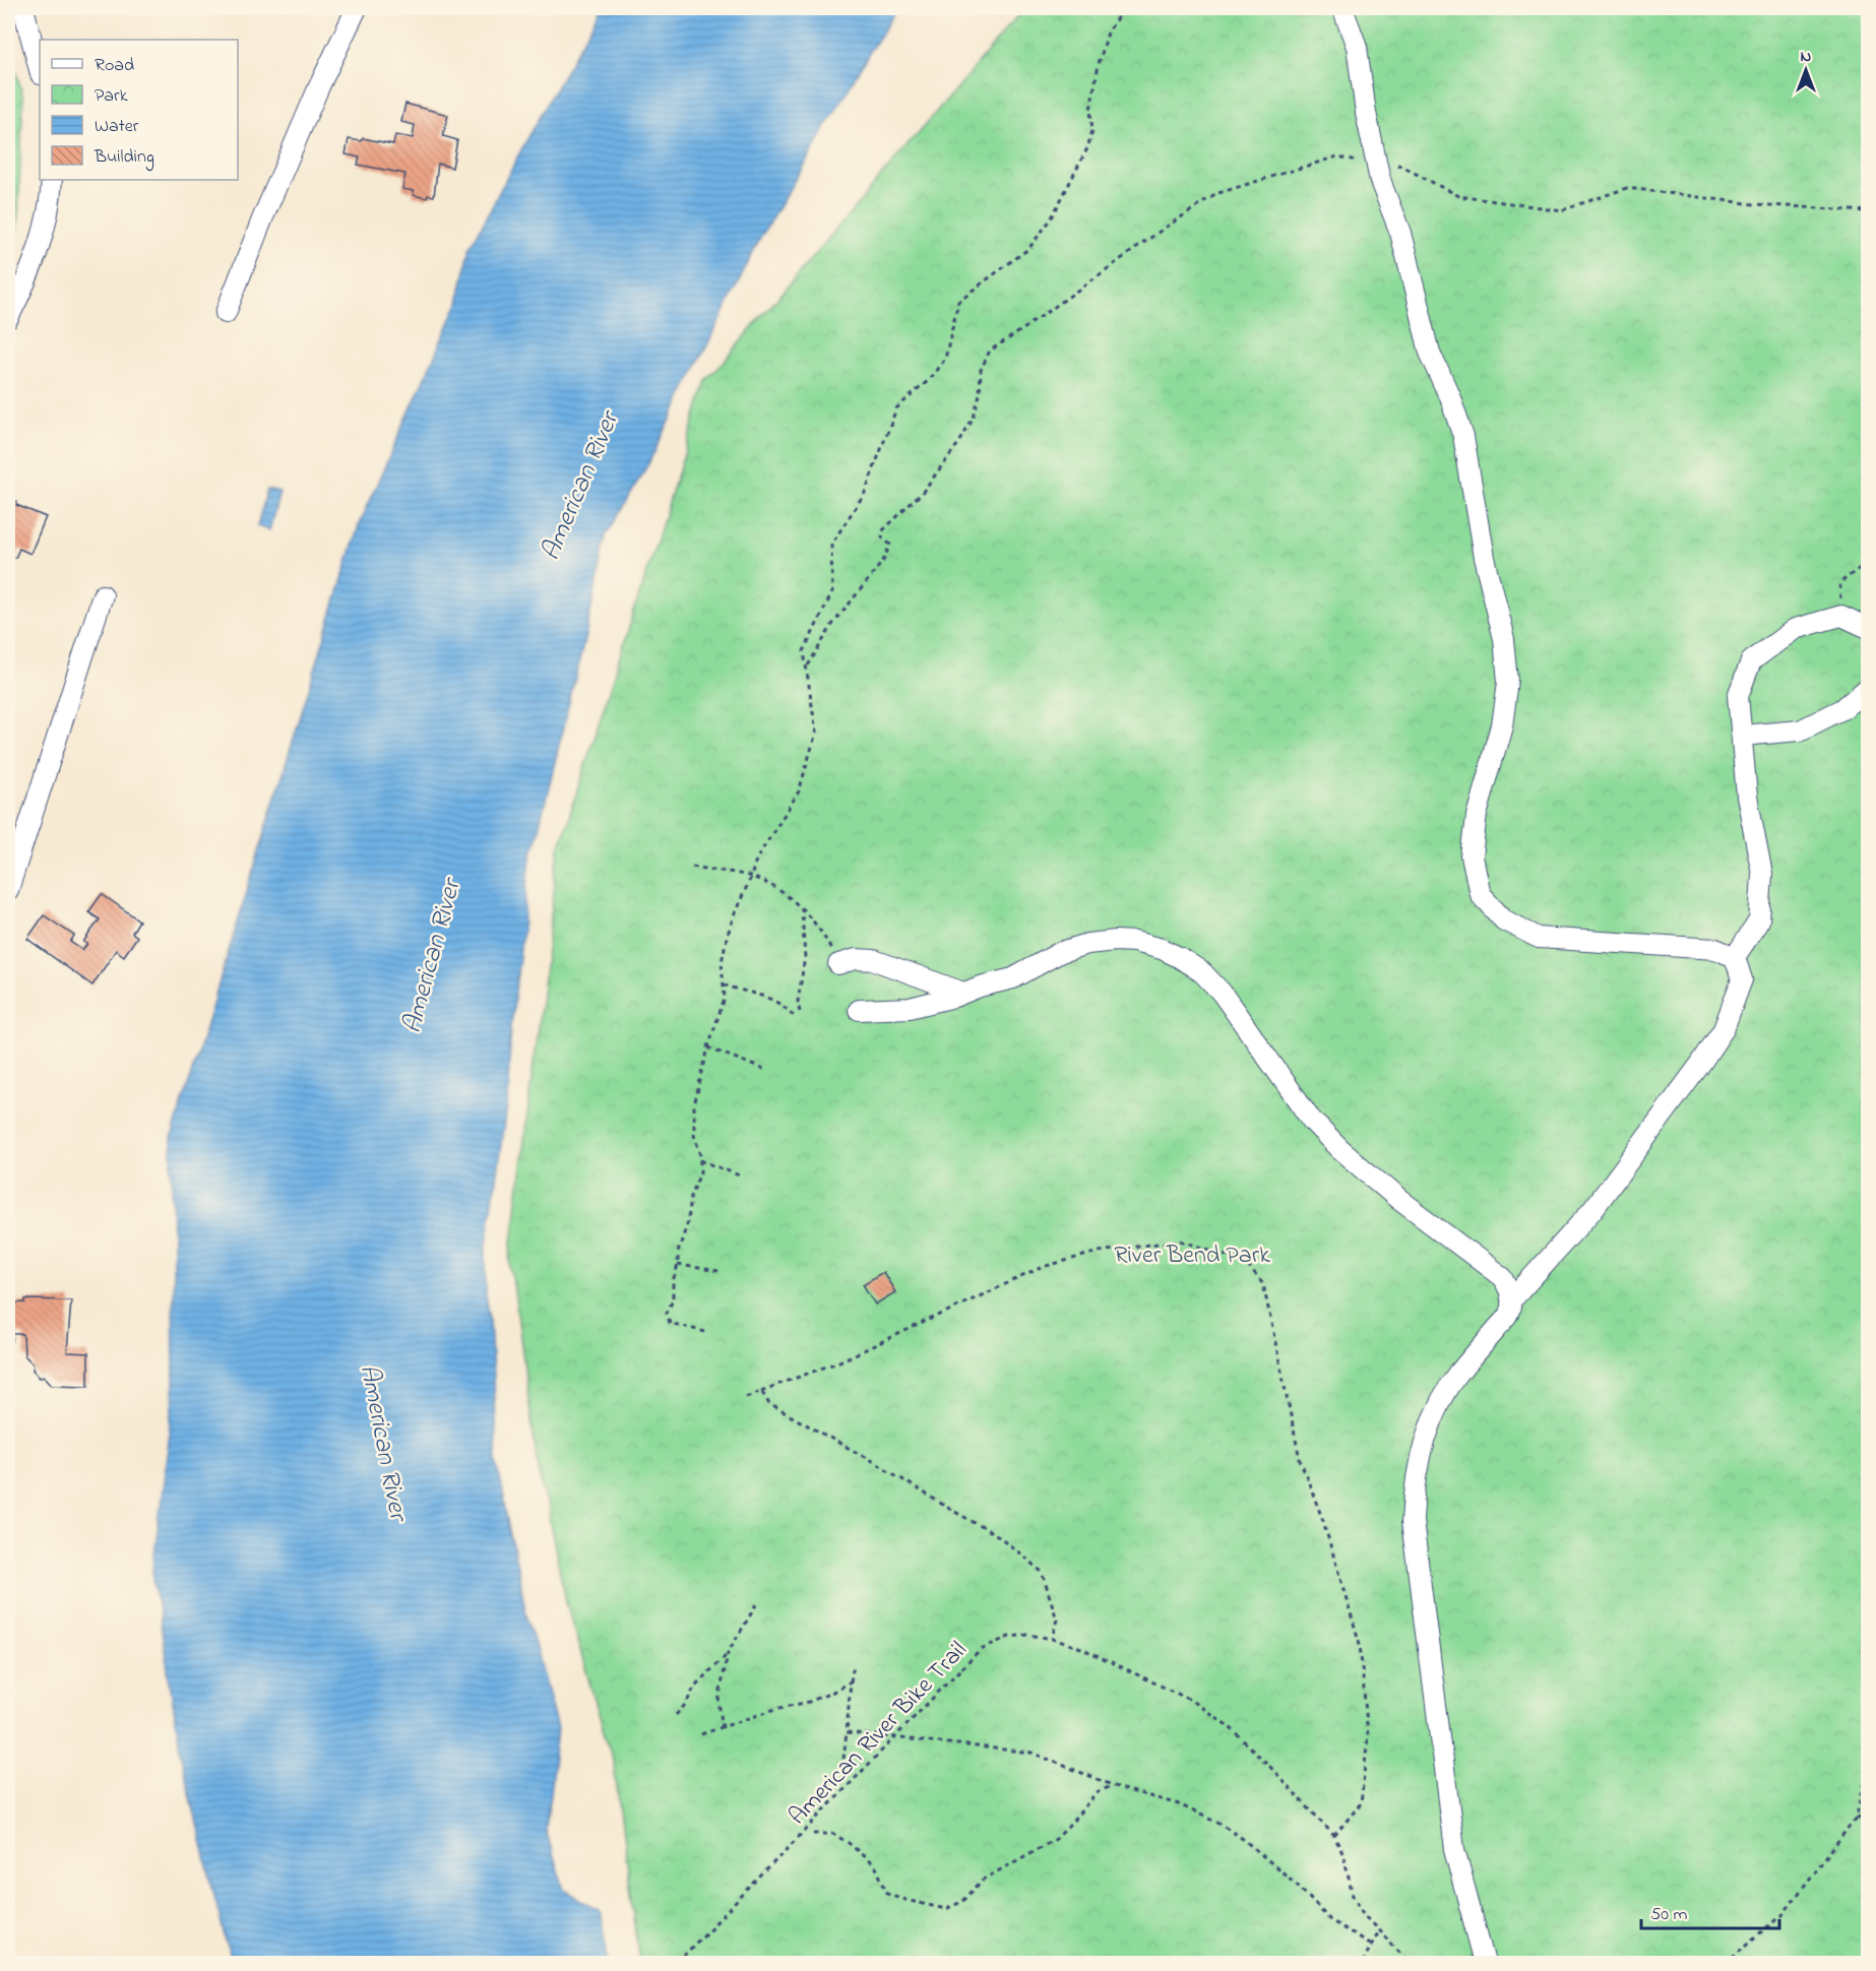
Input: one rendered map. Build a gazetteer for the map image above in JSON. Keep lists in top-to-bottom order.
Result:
{
  "streets": {
    "path": ["American River Bike Trail"]
  },
  "water": ["American River"],
  "parks": ["River Bend Park"],
  "legend": [
    "Road",
    "Park",
    "Water",
    "Building"
  ],
  "scale_bar": "50 m",
  "north": "top"
}
